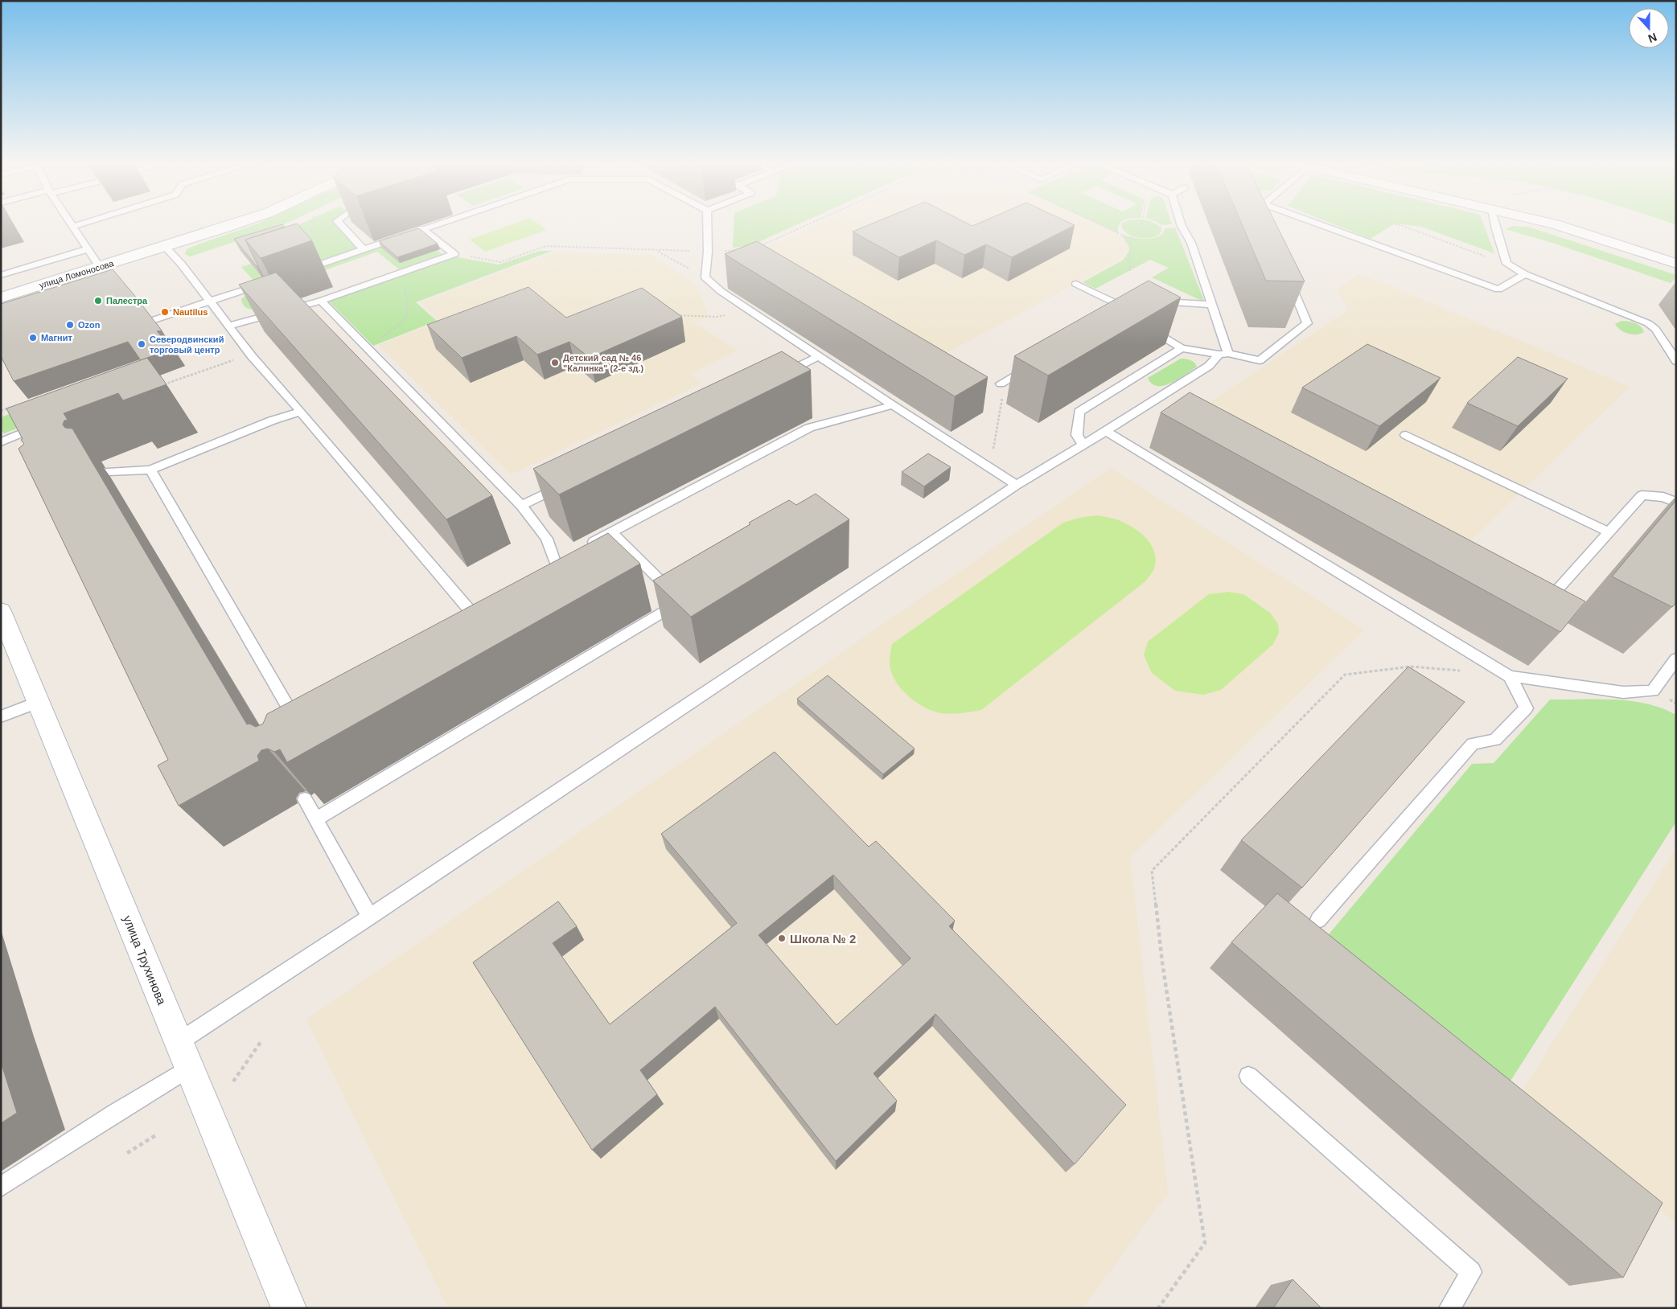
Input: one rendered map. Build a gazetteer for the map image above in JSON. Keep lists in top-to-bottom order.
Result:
{
  "streets": {
    "street": ["улица Ломоносова", "улица Трухинова"]
  },
  "places": [
    "Палестра",
    "Nautilus",
    "Ozon",
    "Магнит",
    "Северодвинский торговый центр",
    "Детский сад № 46 \"Калинка\" (2-е зд.)",
    "Школа № 2"
  ],
  "north": "bottom"
}
